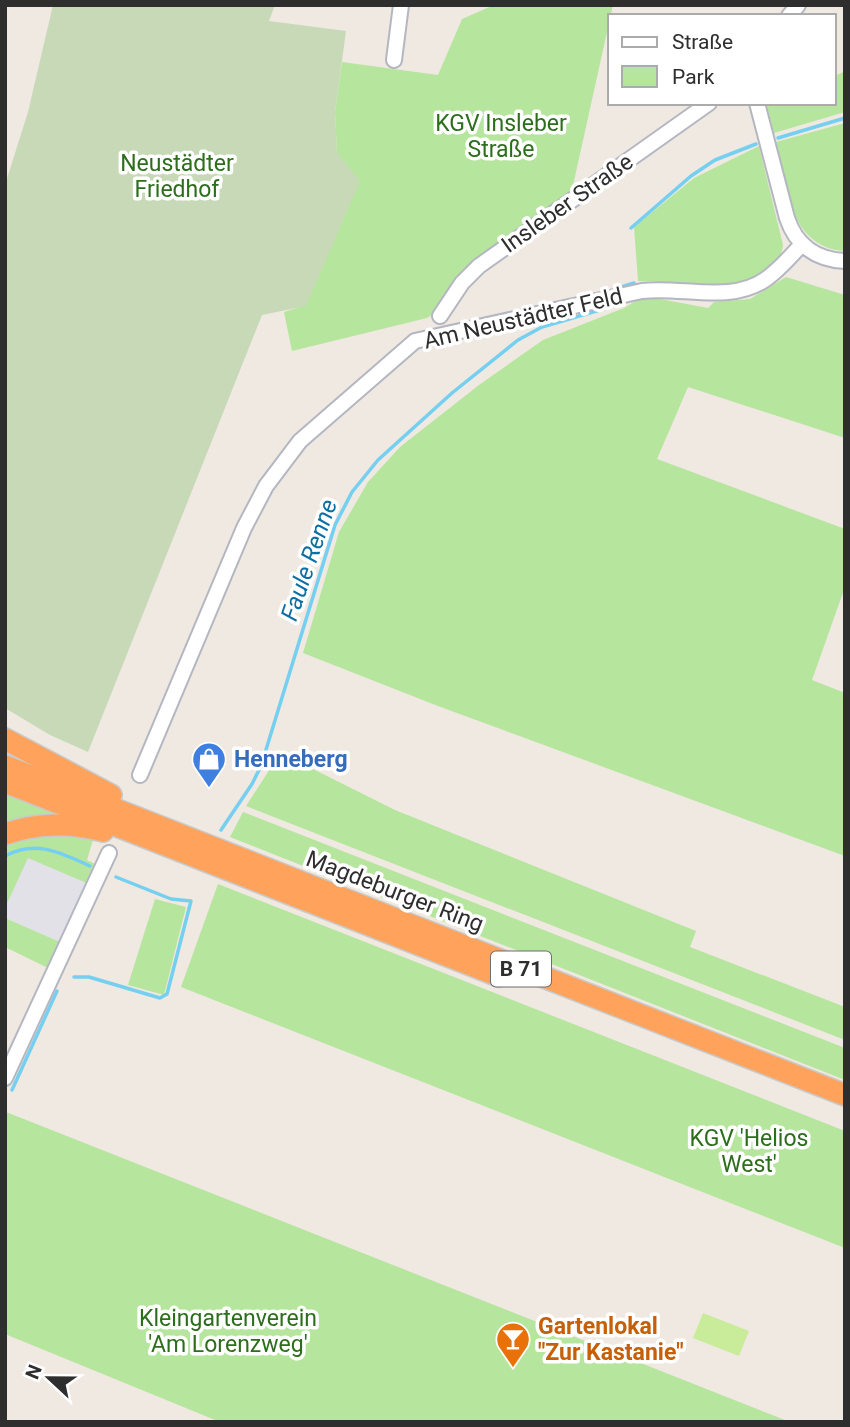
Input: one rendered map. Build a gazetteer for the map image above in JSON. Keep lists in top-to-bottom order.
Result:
{
  "streets": {
    "highway": ["Magdeburger Ring", "B 71"],
    "street": ["Insleber Straße", "Am Neustädter Feld"]
  },
  "water": ["Faule Renne"],
  "parks": [
    "KGV Insleber Straße",
    "Neustädter Friedhof",
    "KGV 'Helios West'",
    "Kleingartenverein 'Am Lorenzweg'"
  ],
  "places": {
    "shop": ["Henneberg"],
    "bar": ["Gartenlokal \"Zur Kastanie\""]
  },
  "legend": ["Straße", "Park"],
  "north": "left"
}
